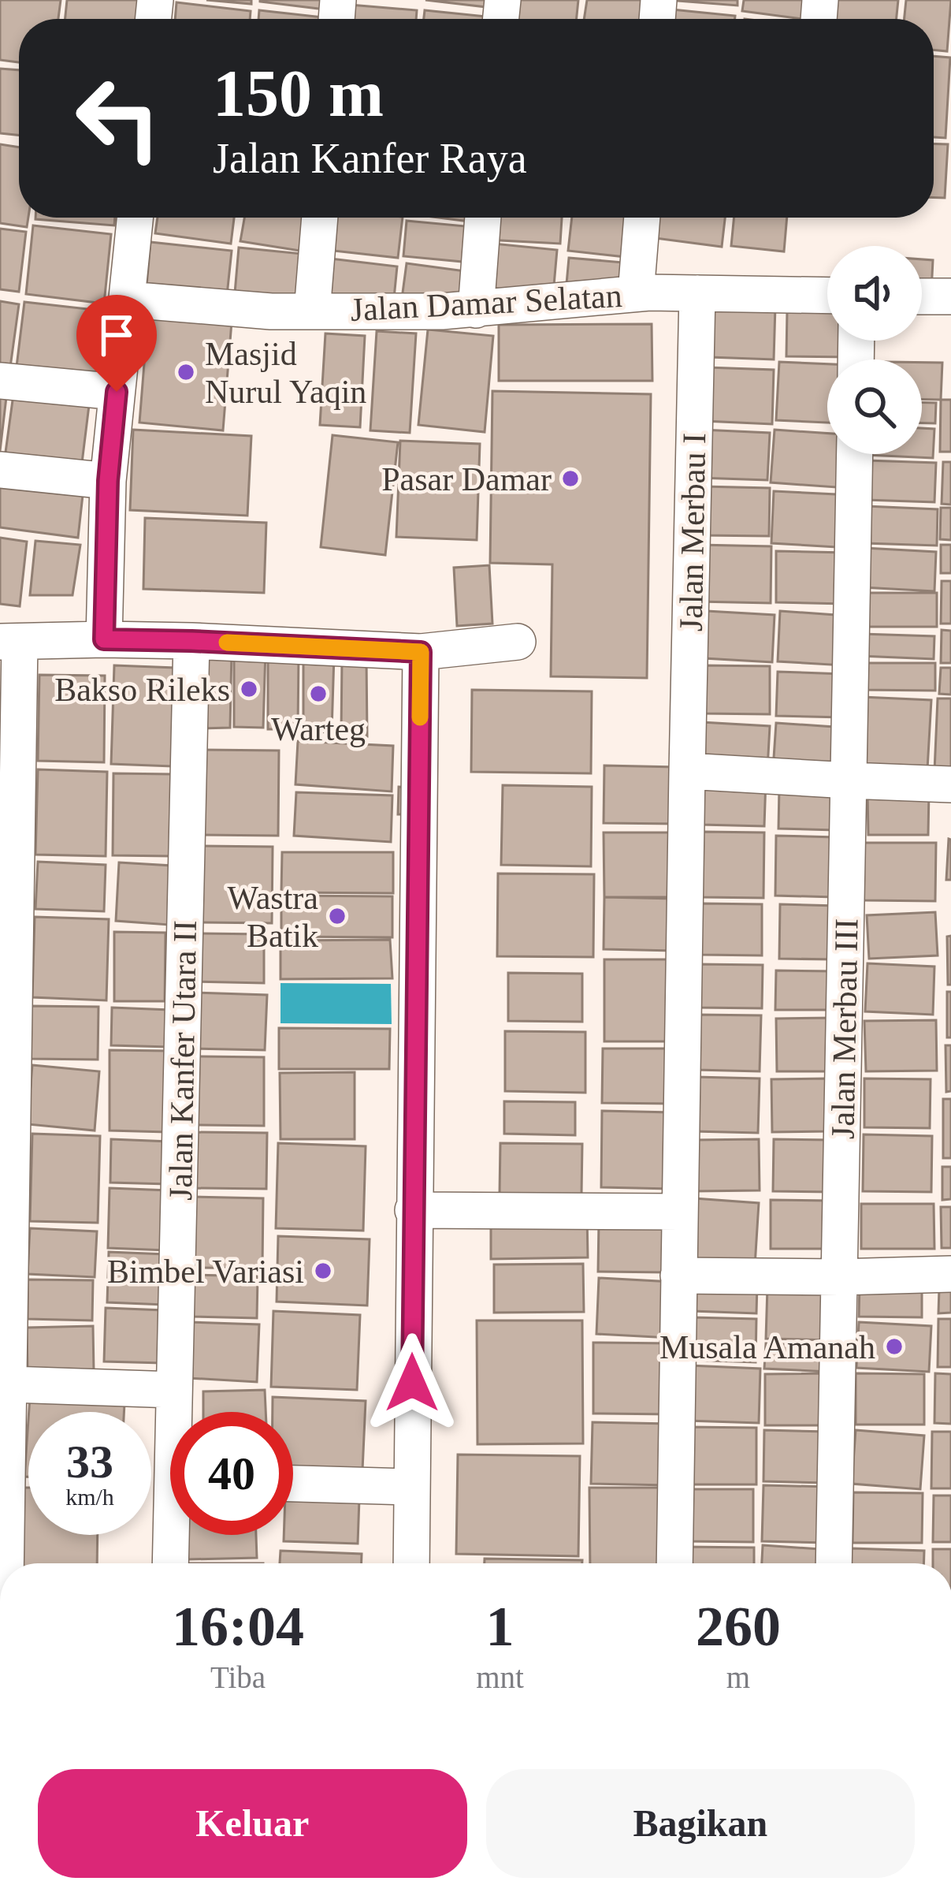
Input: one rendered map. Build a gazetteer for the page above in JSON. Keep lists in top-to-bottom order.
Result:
{
  "streets": {
    "street": [
      "Jalan Damar Selatan",
      "Jalan Merbau I",
      "Jalan Merbau III",
      "Jalan Kanfer Utara II"
    ]
  },
  "crossings": [
    ["Jalan Damar Selatan", "Jalan Merbau I"]
  ],
  "places": [
    "Masjid Nurul Yaqin",
    "Pasar Damar",
    "Bakso Rileks",
    "Warteg",
    "Wastra Batik",
    "Bimbel Variasi",
    "Musala Amanah"
  ],
  "page": {
    "turn": ["150 m", "Jalan Kanfer Raya"],
    "speed": "33 km/h",
    "limit": "40",
    "eta": [
      "16:04",
      "Tiba",
      "1",
      "mnt",
      "260",
      "m"
    ],
    "buttons": ["Keluar", "Bagikan"]
  }
}
